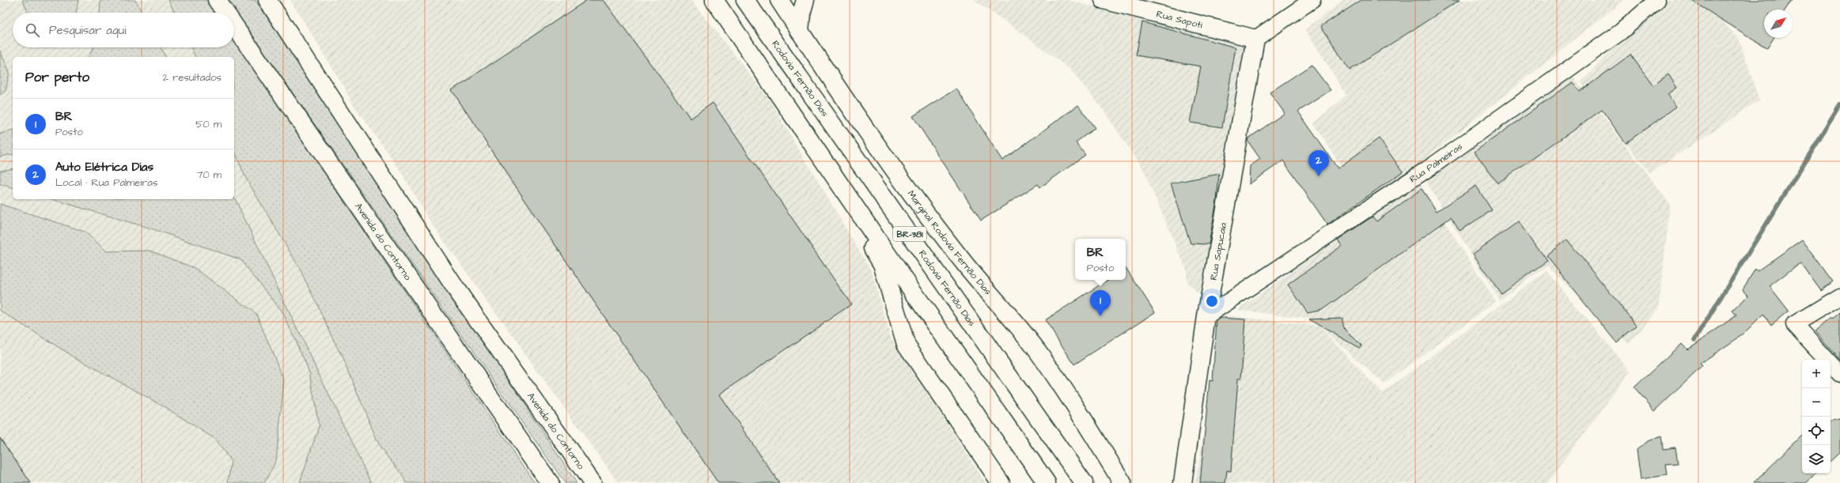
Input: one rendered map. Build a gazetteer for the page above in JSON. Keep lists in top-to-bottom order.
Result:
{
  "streets": {
    "main road": [
      "Rua Sapoti",
      "Rodovia Fernão Dias",
      "BR-381",
      "Avenida do Contorno",
      "Marginal Rodovia Fernão Dias",
      "Rua Sapucaia"
    ],
    "street": ["Rua Palmeiras"]
  },
  "crossings": [
    ["Rua Sapoti", "Rua Sapucaia"],
    ["Rua Palmeiras", "Rua Sapucaia"]
  ],
  "north": "top right",
  "page": {
    "search": "Pesquisar aqui",
    "heading": ["Por perto", "2 resultados"],
    "list": [
      {
        "mark": "1",
        "name": "BR",
        "note": "Posto",
        "value": "50 m"
      },
      {
        "mark": "2",
        "name": "Auto Elétrica Dias",
        "note": "Local · Rua Palmeiras",
        "value": "70 m"
      }
    ],
    "pins": ["2", "1"],
    "popup": ["BR", "Posto"],
    "map_buttons": ["+", "−"]
  }
}
